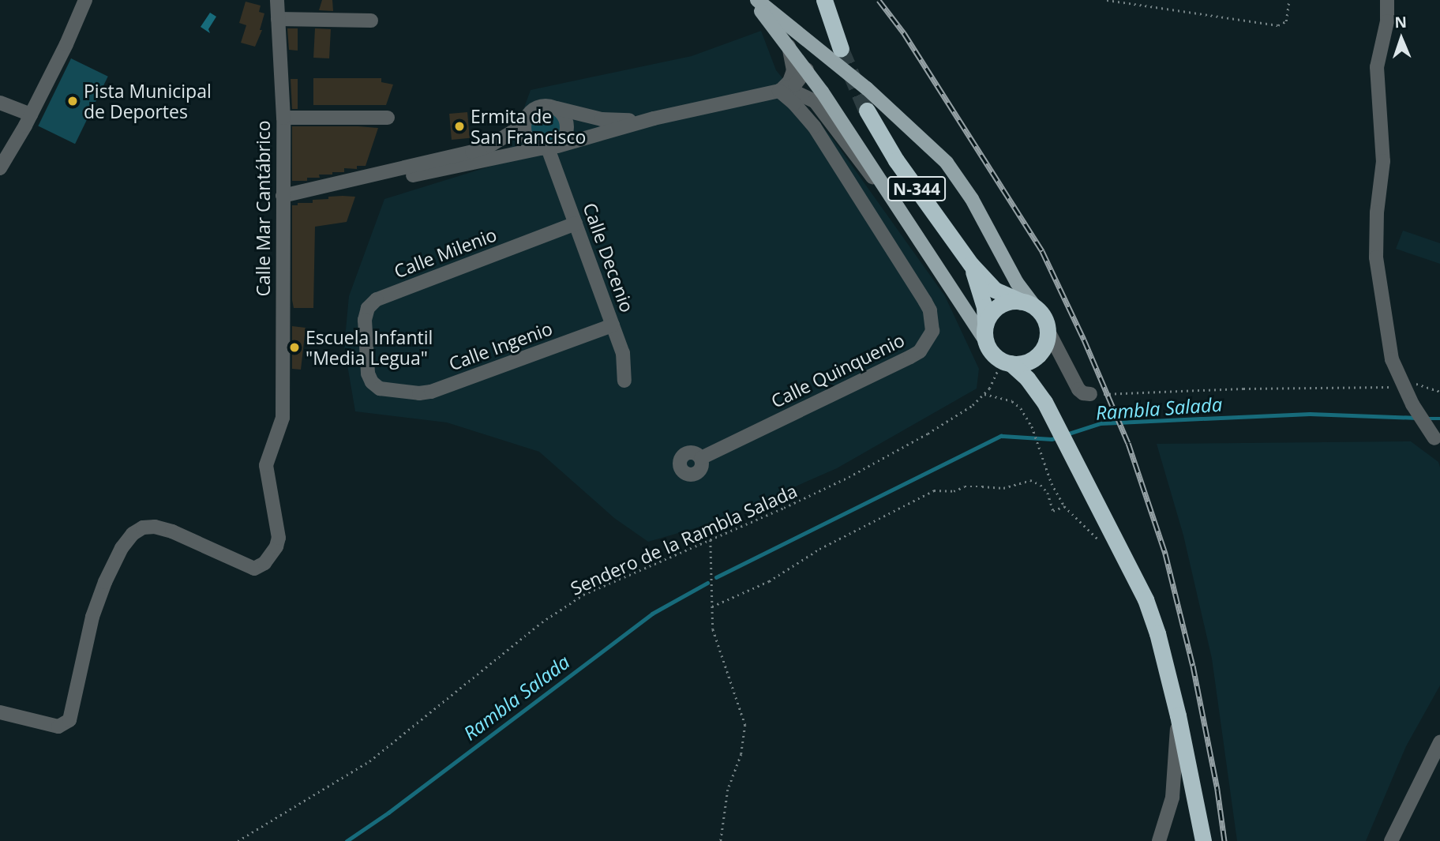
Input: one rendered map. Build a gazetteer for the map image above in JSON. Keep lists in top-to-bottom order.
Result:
{
  "streets": {
    "highway": ["N-344"],
    "street": [
      "Calle Mar Cantábrico",
      "Calle Milenio",
      "Calle Decenio",
      "Calle Ingenio",
      "Calle Quinquenio"
    ],
    "path": ["Sendero de la Rambla Salada"]
  },
  "crossings": [
    ["N-344", "Sendero de la Rambla Salada"],
    ["Calle Milenio", "Calle Decenio"],
    ["Calle Milenio", "Calle Ingenio"],
    ["Calle Decenio", "Calle Ingenio"]
  ],
  "water": ["Rambla Salada"],
  "places": ["Pista Municipal de Deportes", "Ermita de San Francisco", "Escuela Infantil \"Media Legua\""],
  "north": "top"
}
